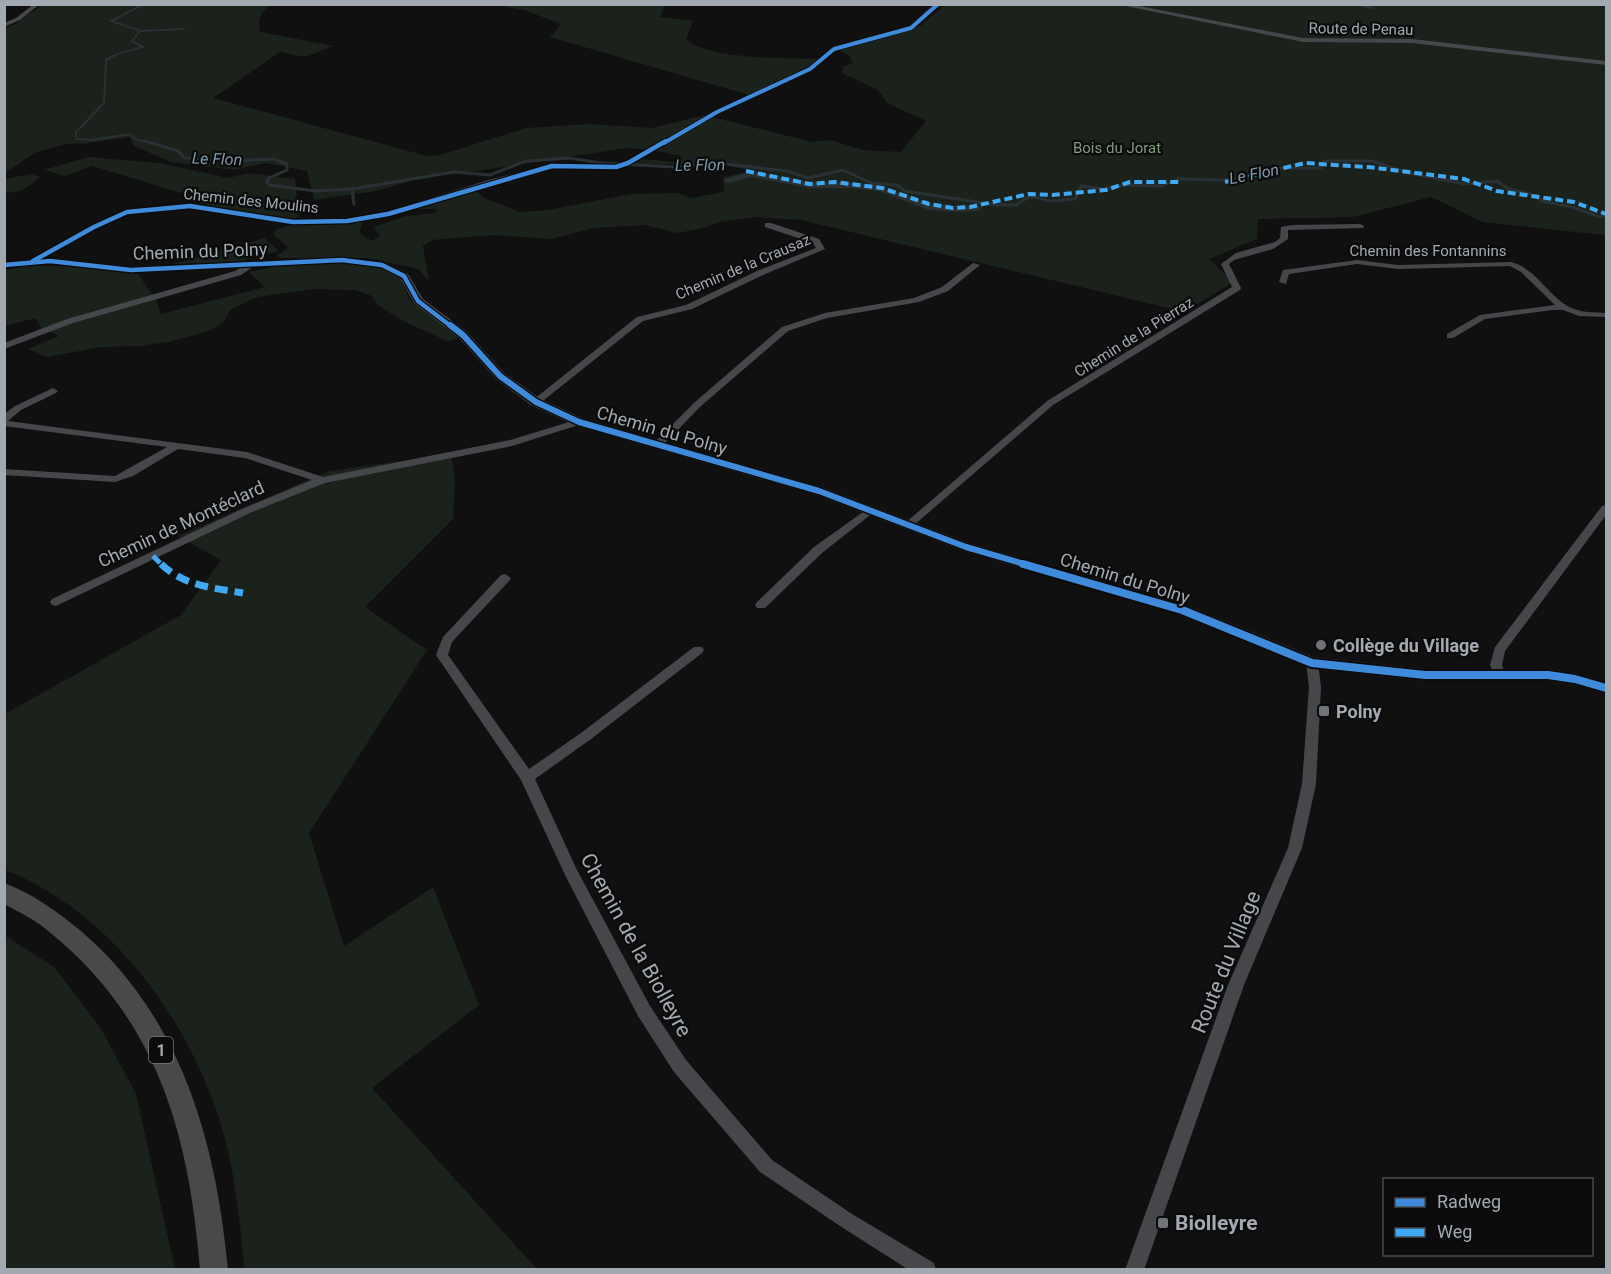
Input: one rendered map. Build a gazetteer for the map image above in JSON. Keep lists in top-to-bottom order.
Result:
{
  "streets": {
    "main road": ["1"],
    "street": [
      "Route de Penau",
      "Chemin des Moulins",
      "Chemin du Polny",
      "Chemin des Fontannins",
      "Chemin de la Crausaz",
      "Chemin de la Pierraz",
      "Chemin de Montéclard",
      "Chemin de la Biolleyre",
      "Route du Village"
    ]
  },
  "crossings": [
    ["Chemin des Moulins", "Chemin du Polny"],
    ["Chemin du Polny", "Chemin de la Crausaz"],
    ["Chemin du Polny", "Chemin de la Pierraz"],
    ["Chemin du Polny", "Chemin de Montéclard"],
    ["Chemin du Polny", "Route du Village"]
  ],
  "water": ["Le Flon"],
  "parks": ["Bois du Jorat"],
  "places": {
    "other": ["Collège du Village"],
    "transit": ["Polny", "Biolleyre"]
  },
  "legend": ["Radweg", "Weg"]
}
